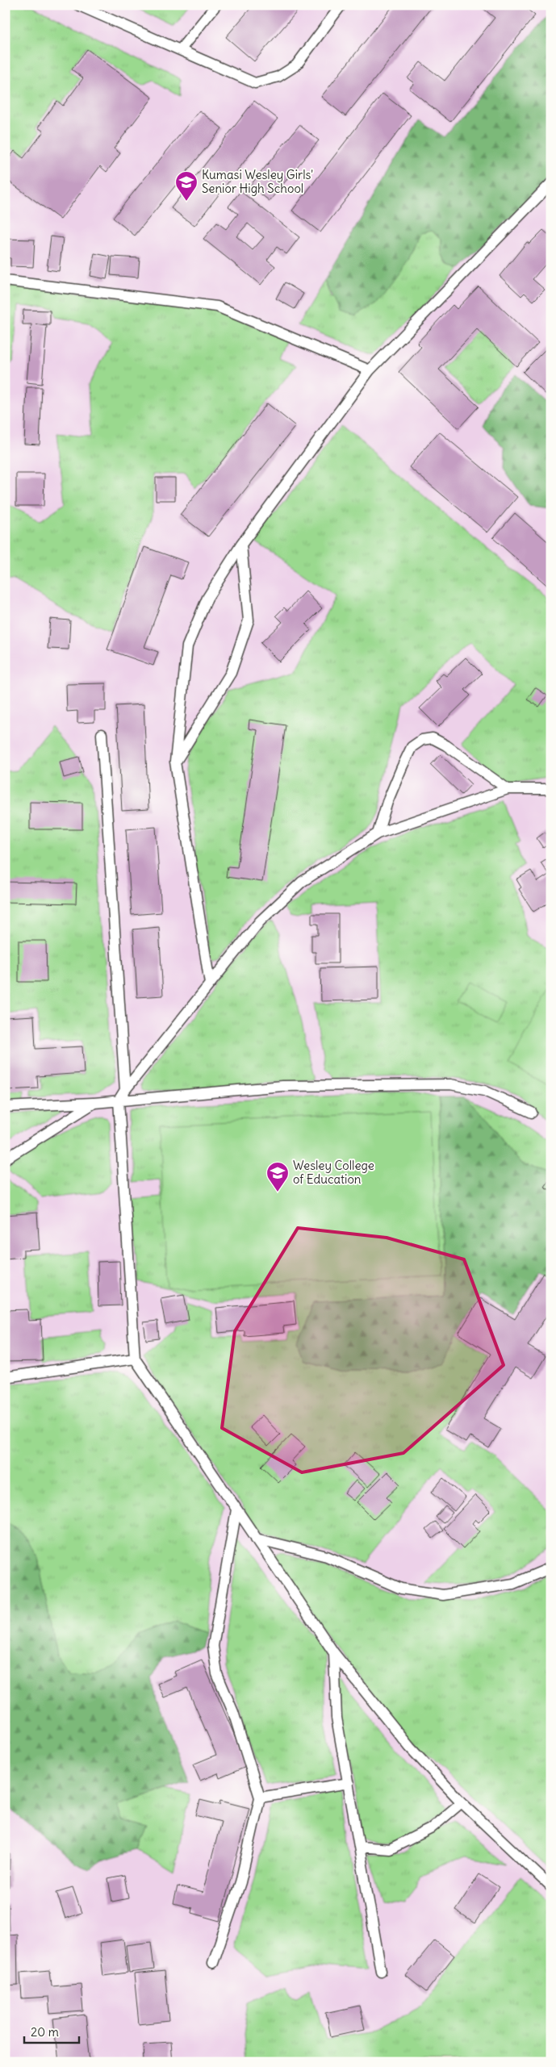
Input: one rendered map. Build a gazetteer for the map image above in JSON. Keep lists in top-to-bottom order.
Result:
{
  "places": {
    "school or university": ["Kumasi Wesley Girls' Senior High School", "Wesley College of Education"]
  },
  "scale_bar": "20 m"
}
